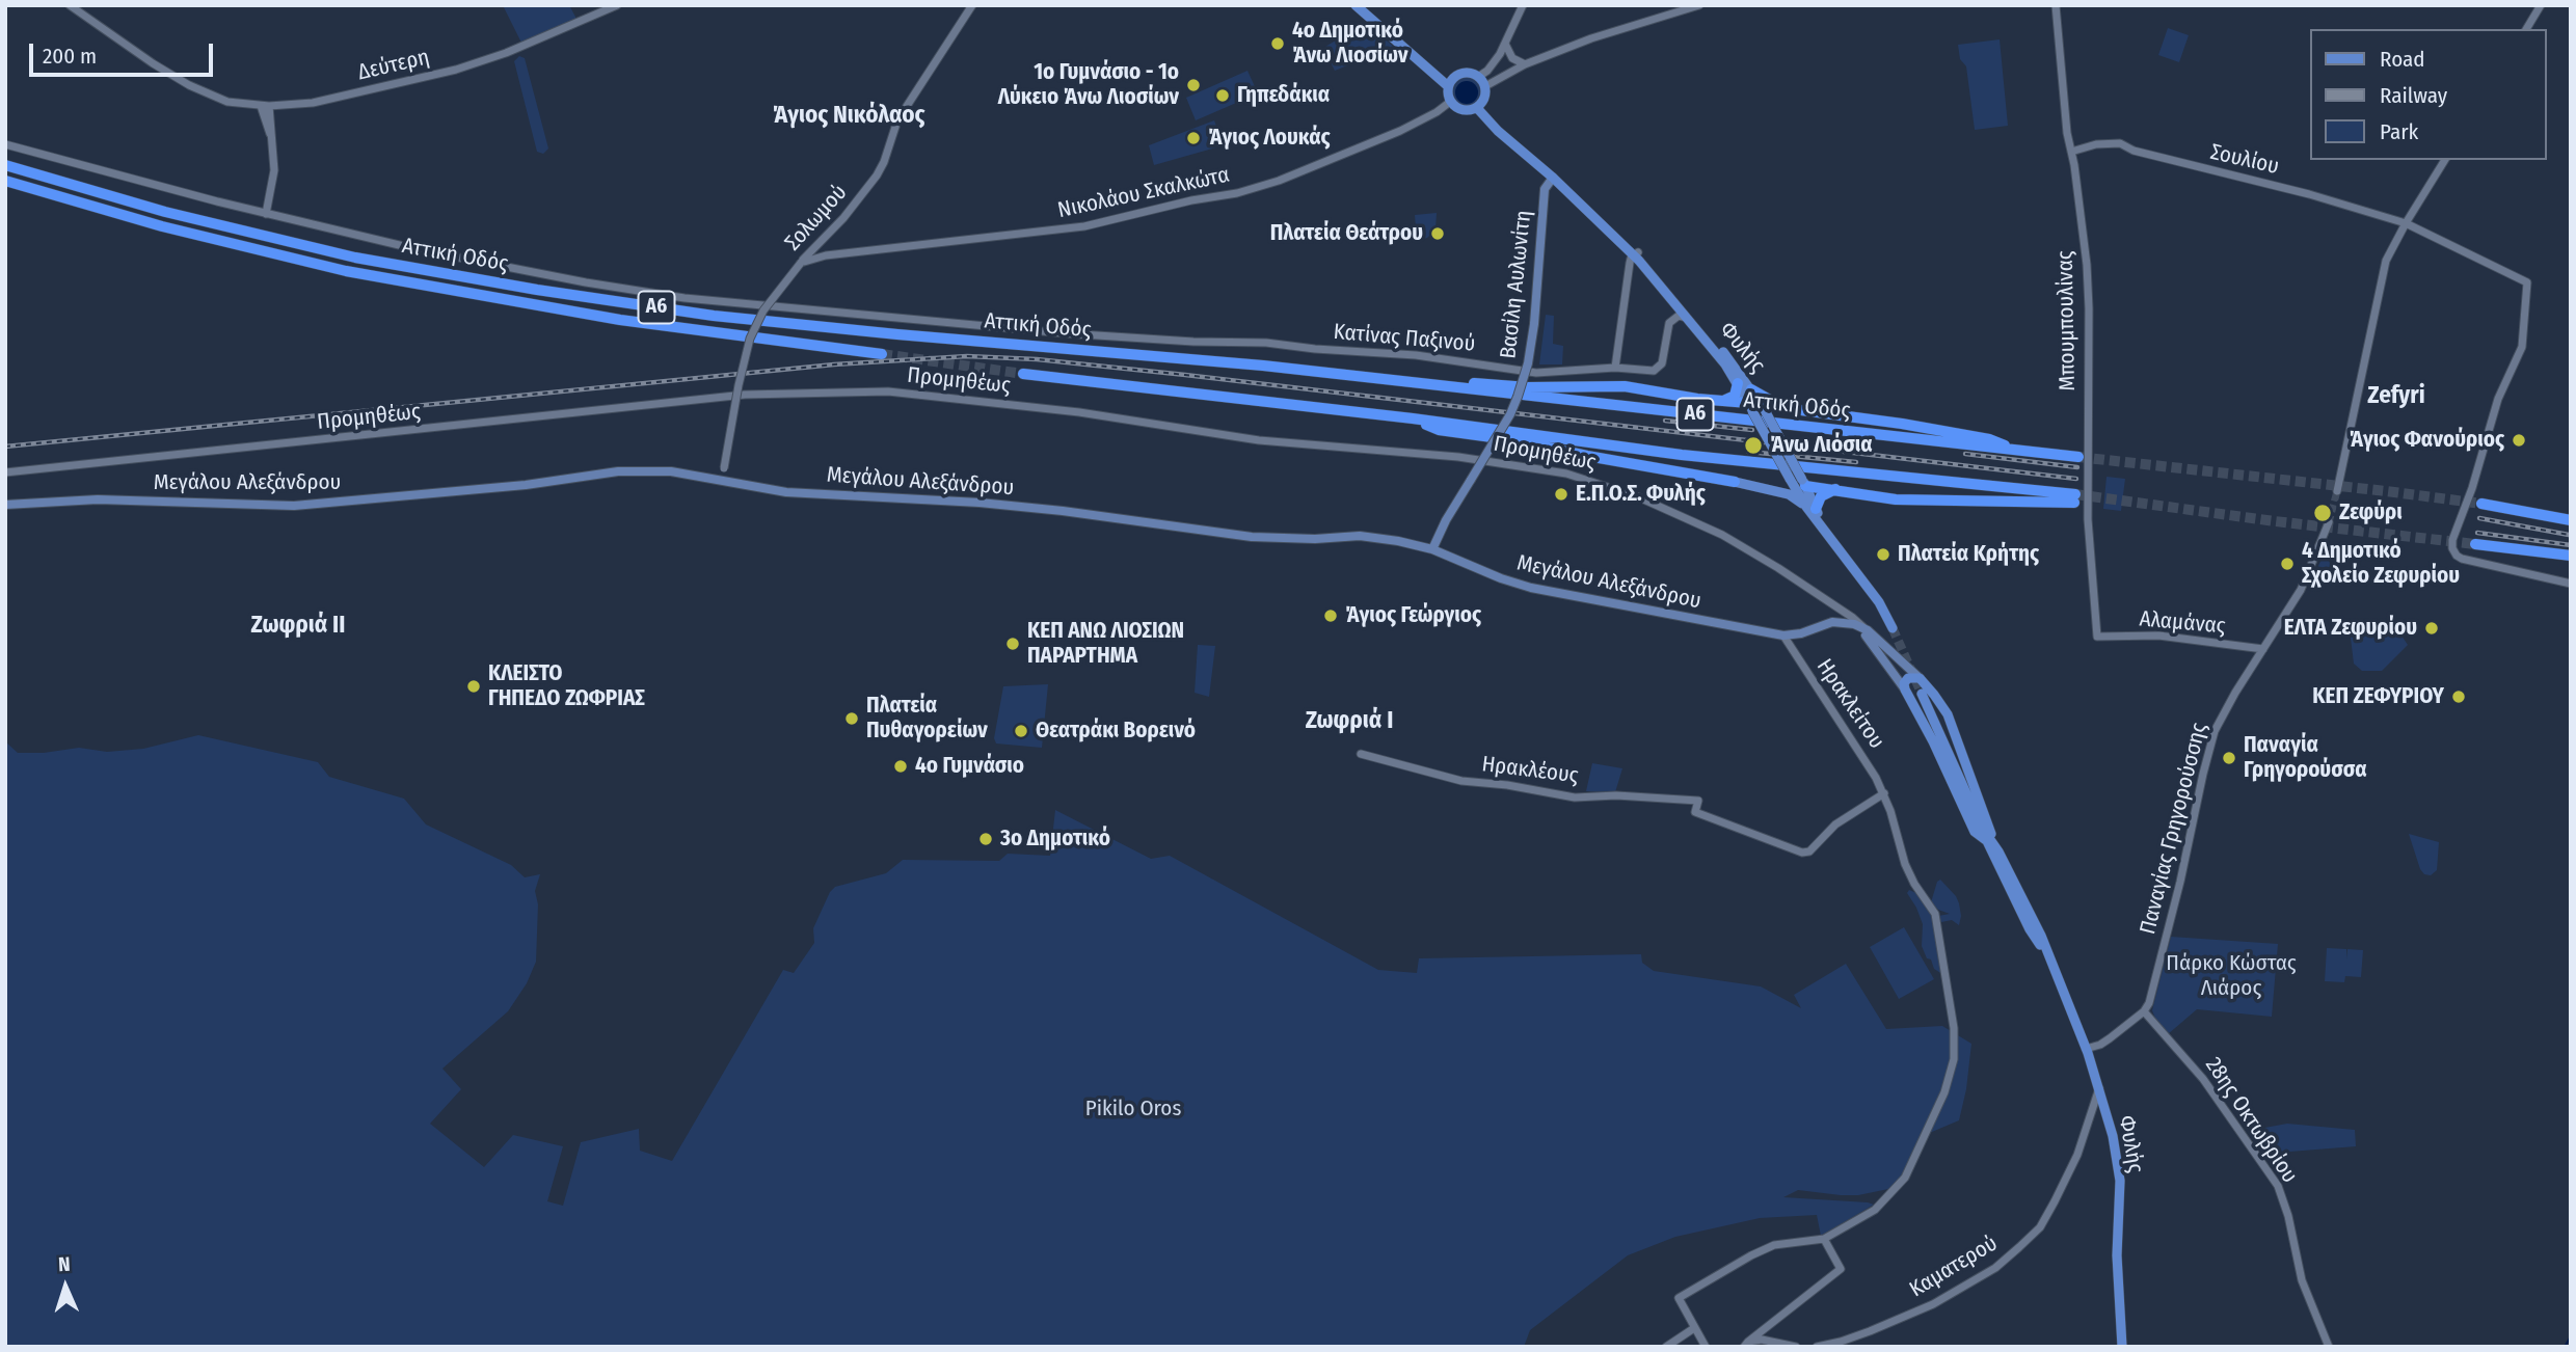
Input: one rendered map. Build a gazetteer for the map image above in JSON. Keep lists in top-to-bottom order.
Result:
{
  "streets": {
    "highway": ["Αττική Οδός", "Α6"],
    "main road": ["Βασίλη Αυλωνίτη", "Φυλής", "Μεγάλου Αλεξάνδρου"],
    "street": [
      "Δεύτερη",
      "Σουλίου",
      "Νικολάου Σκαλκώτα",
      "Σολωμού",
      "Μπουμπουλίνας",
      "Κατίνας Παξινού",
      "Προμηθέως",
      "Αλαμάνας",
      "Ηρακλείτου",
      "Ηρακλέους",
      "Παναγίας Γρηγορούσσης",
      "28ης Οκτωβρίου",
      "Καματερού"
    ]
  },
  "crossings": [
    ["Σουλίου", "Μπουμπουλίνας"],
    ["Νικολάου Σκαλκώτα", "Σολωμού"],
    ["Νικολάου Σκαλκώτα", "Φυλής"],
    ["Σολωμού", "Μεγάλου Αλεξάνδρου"],
    ["Βασίλη Αυλωνίτη", "Φυλής"],
    ["Βασίλη Αυλωνίτη", "Μεγάλου Αλεξάνδρου"],
    ["Μπουμπουλίνας", "Αλαμάνας"],
    ["Κατίνας Παξινού", "Φυλής"],
    ["Φυλής", "Καματερού"],
    ["Προμηθέως", "Μεγάλου Αλεξάνδρου"],
    ["Μεγάλου Αλεξάνδρου", "Ηρακλείτου"],
    ["Αλαμάνας", "Παναγίας Γρηγορούσσης"],
    ["Ηρακλείτου", "Ηρακλέους"],
    ["Παναγίας Γρηγορούσσης", "28ης Οκτωβρίου"]
  ],
  "districts": [
    "Άγιος Νικόλαος",
    "Zefyri",
    "Ζωφριά ΙΙ",
    "Ζωφριά Ι"
  ],
  "parks": ["Πάρκο Κώστας Λιάρος", "Pikilo Oros"],
  "places": [
    "4ο Δημοτικό Άνω Λιοσίων",
    "1ο Γυμνάσιο - 1ο Λύκειο Άνω Λιοσίων",
    "Γηπεδάκια",
    "Άγιος Λουκάς",
    "Πλατεία Θεάτρου",
    "Άγιος Φανούριος",
    "Άνω Λιόσια",
    "Ε.Π.Ο.Σ. Φυλής",
    "Ζεφύρι",
    "Πλατεία Κρήτης",
    "4 Δημοτικό Σχολείο Ζεφυρίου",
    "Άγιος Γεώργιος",
    "ΕΛΤΑ Ζεφυρίου",
    "ΚΕΠ ΑΝΩ ΛΙΟΣΙΩΝ ΠΑΡΑΡΤΗΜΑ",
    "ΚΛΕΙΣΤΟ ΓΗΠΕΔΟ ΖΩΦΡΙΑΣ",
    "ΚΕΠ ΖΕΦΥΡΙΟΥ",
    "Πλατεία Πυθαγορείων",
    "Θεατράκι Βορεινό",
    "Παναγία Γρηγορούσσα",
    "4ο Γυμνάσιο",
    "3ο Δημοτικό"
  ],
  "legend": ["Road", "Railway", "Park"],
  "scale_bar": "200 m",
  "north": "top"
}
